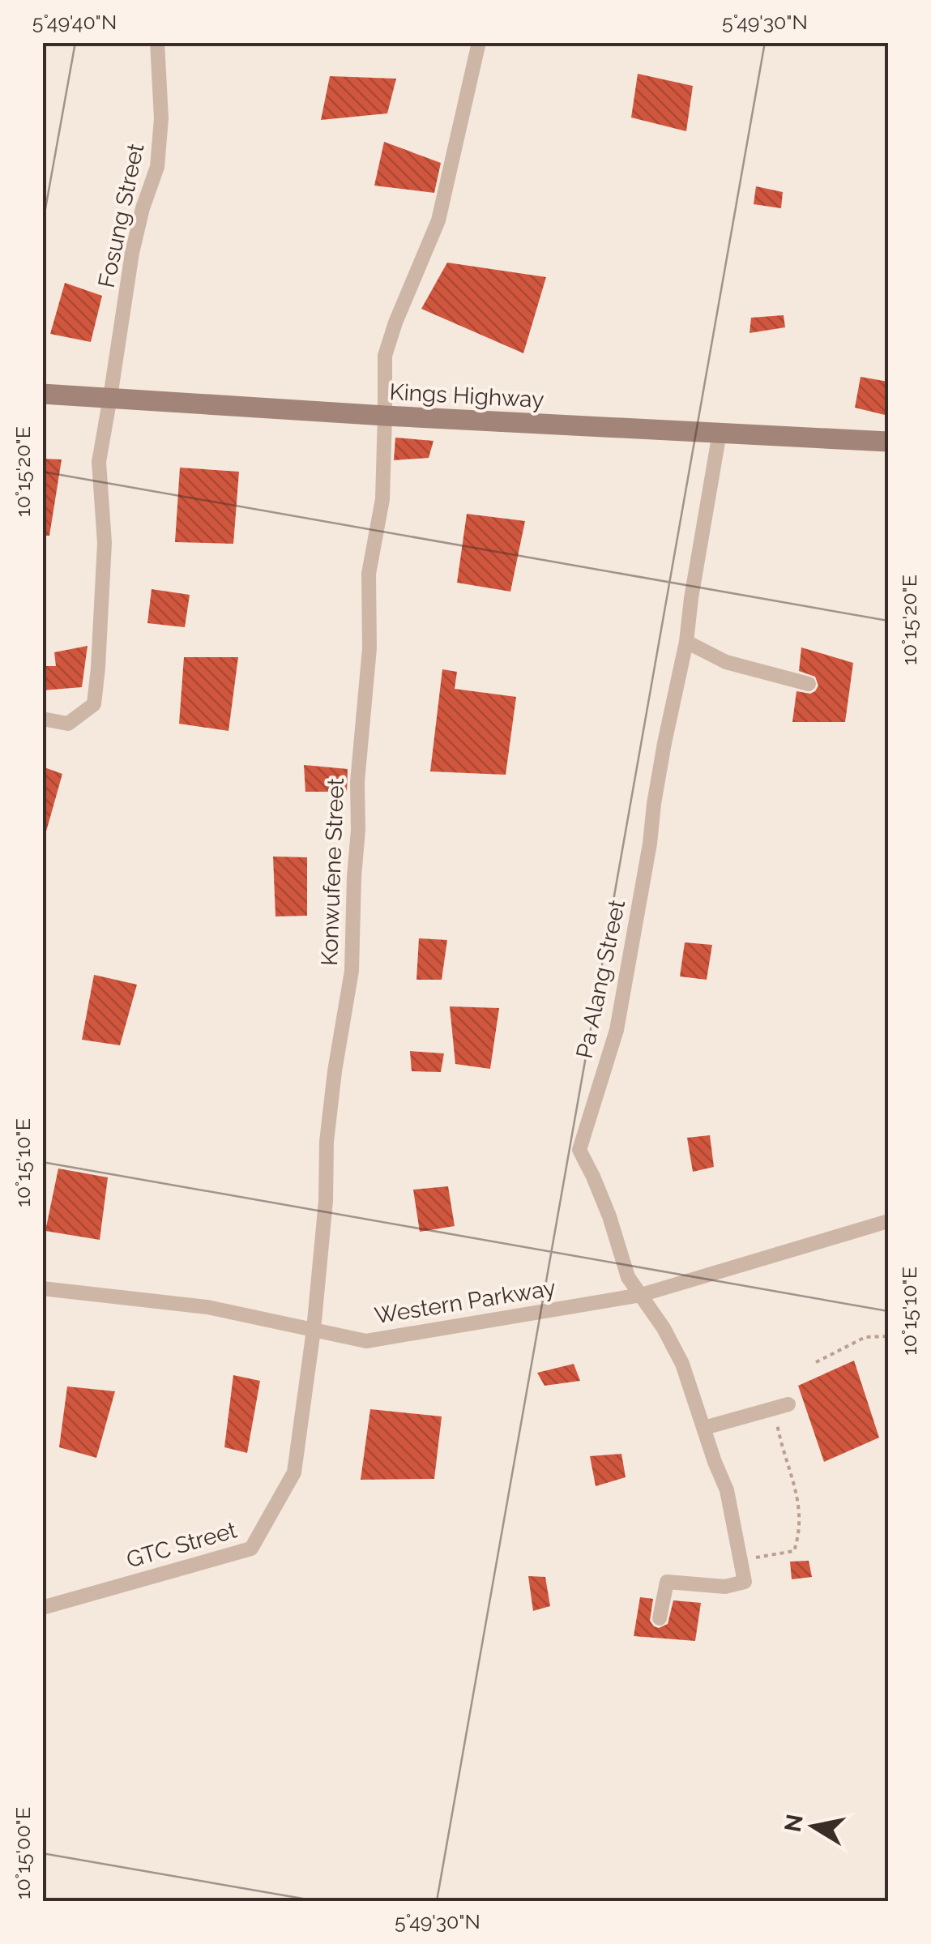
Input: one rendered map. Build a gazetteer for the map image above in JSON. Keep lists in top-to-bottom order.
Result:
{
  "streets": {
    "street": [
      "Fosung Street",
      "Kings Highway",
      "Konwufene Street",
      "Pa Alang Street",
      "Western Parkway",
      "GTC Street"
    ]
  },
  "crossings": [
    ["Fosung Street", "Kings Highway"],
    ["Kings Highway", "Konwufene Street"],
    ["Kings Highway", "Pa Alang Street"],
    ["Konwufene Street", "Western Parkway"],
    ["Konwufene Street", "GTC Street"],
    ["Pa Alang Street", "Western Parkway"],
    ["Western Parkway", "GTC Street"]
  ],
  "north": "left",
  "coordinates": [
    "5°49'40\"N",
    "5°49'30\"N",
    "10°15'20\"E",
    "10°15'10\"E",
    "10°15'00\"E"
  ]
}
